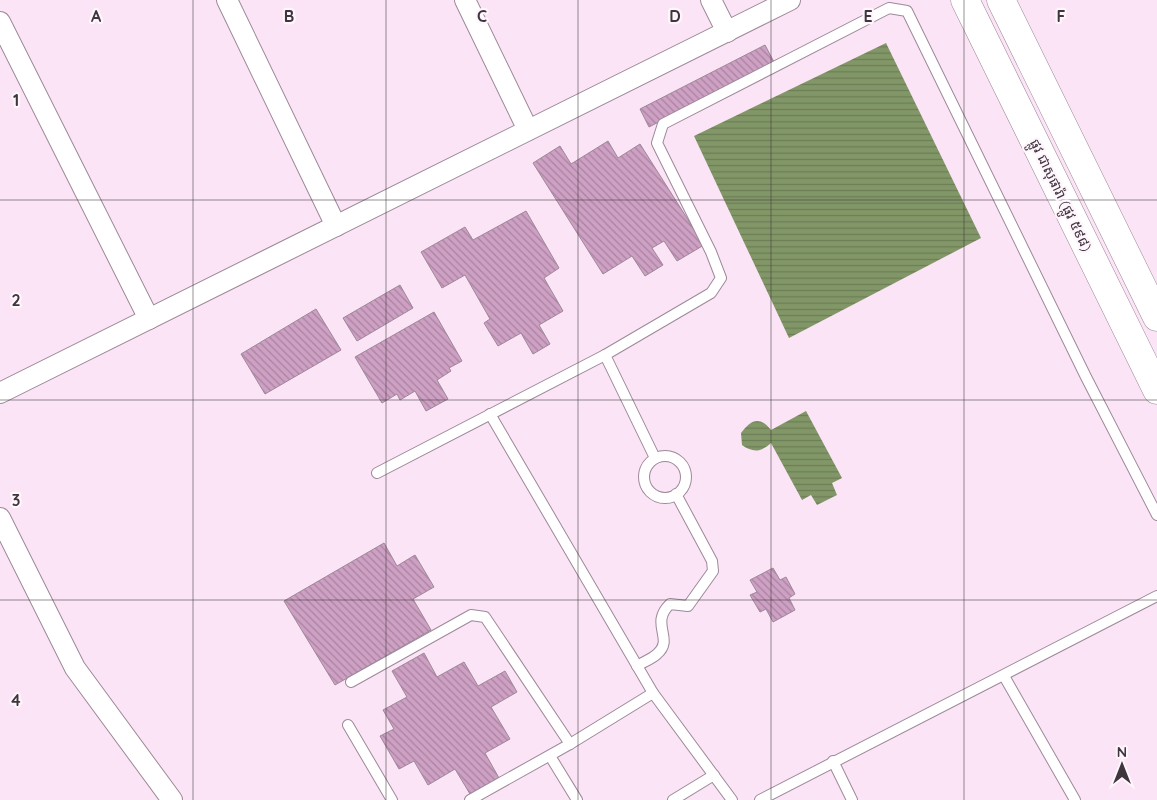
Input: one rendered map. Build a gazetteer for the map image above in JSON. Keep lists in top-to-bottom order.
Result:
{
  "streets": {
    "main road": ["ផ្លូវ ជាសុផារ៉ា (ផ្លូវ ៥៩៨)"]
  },
  "north": "top",
  "grid": {
    "columns": [
      "A",
      "B",
      "C",
      "D",
      "E",
      "F"
    ],
    "rows": [
      "1",
      "2",
      "3",
      "4"
    ]
  }
}
